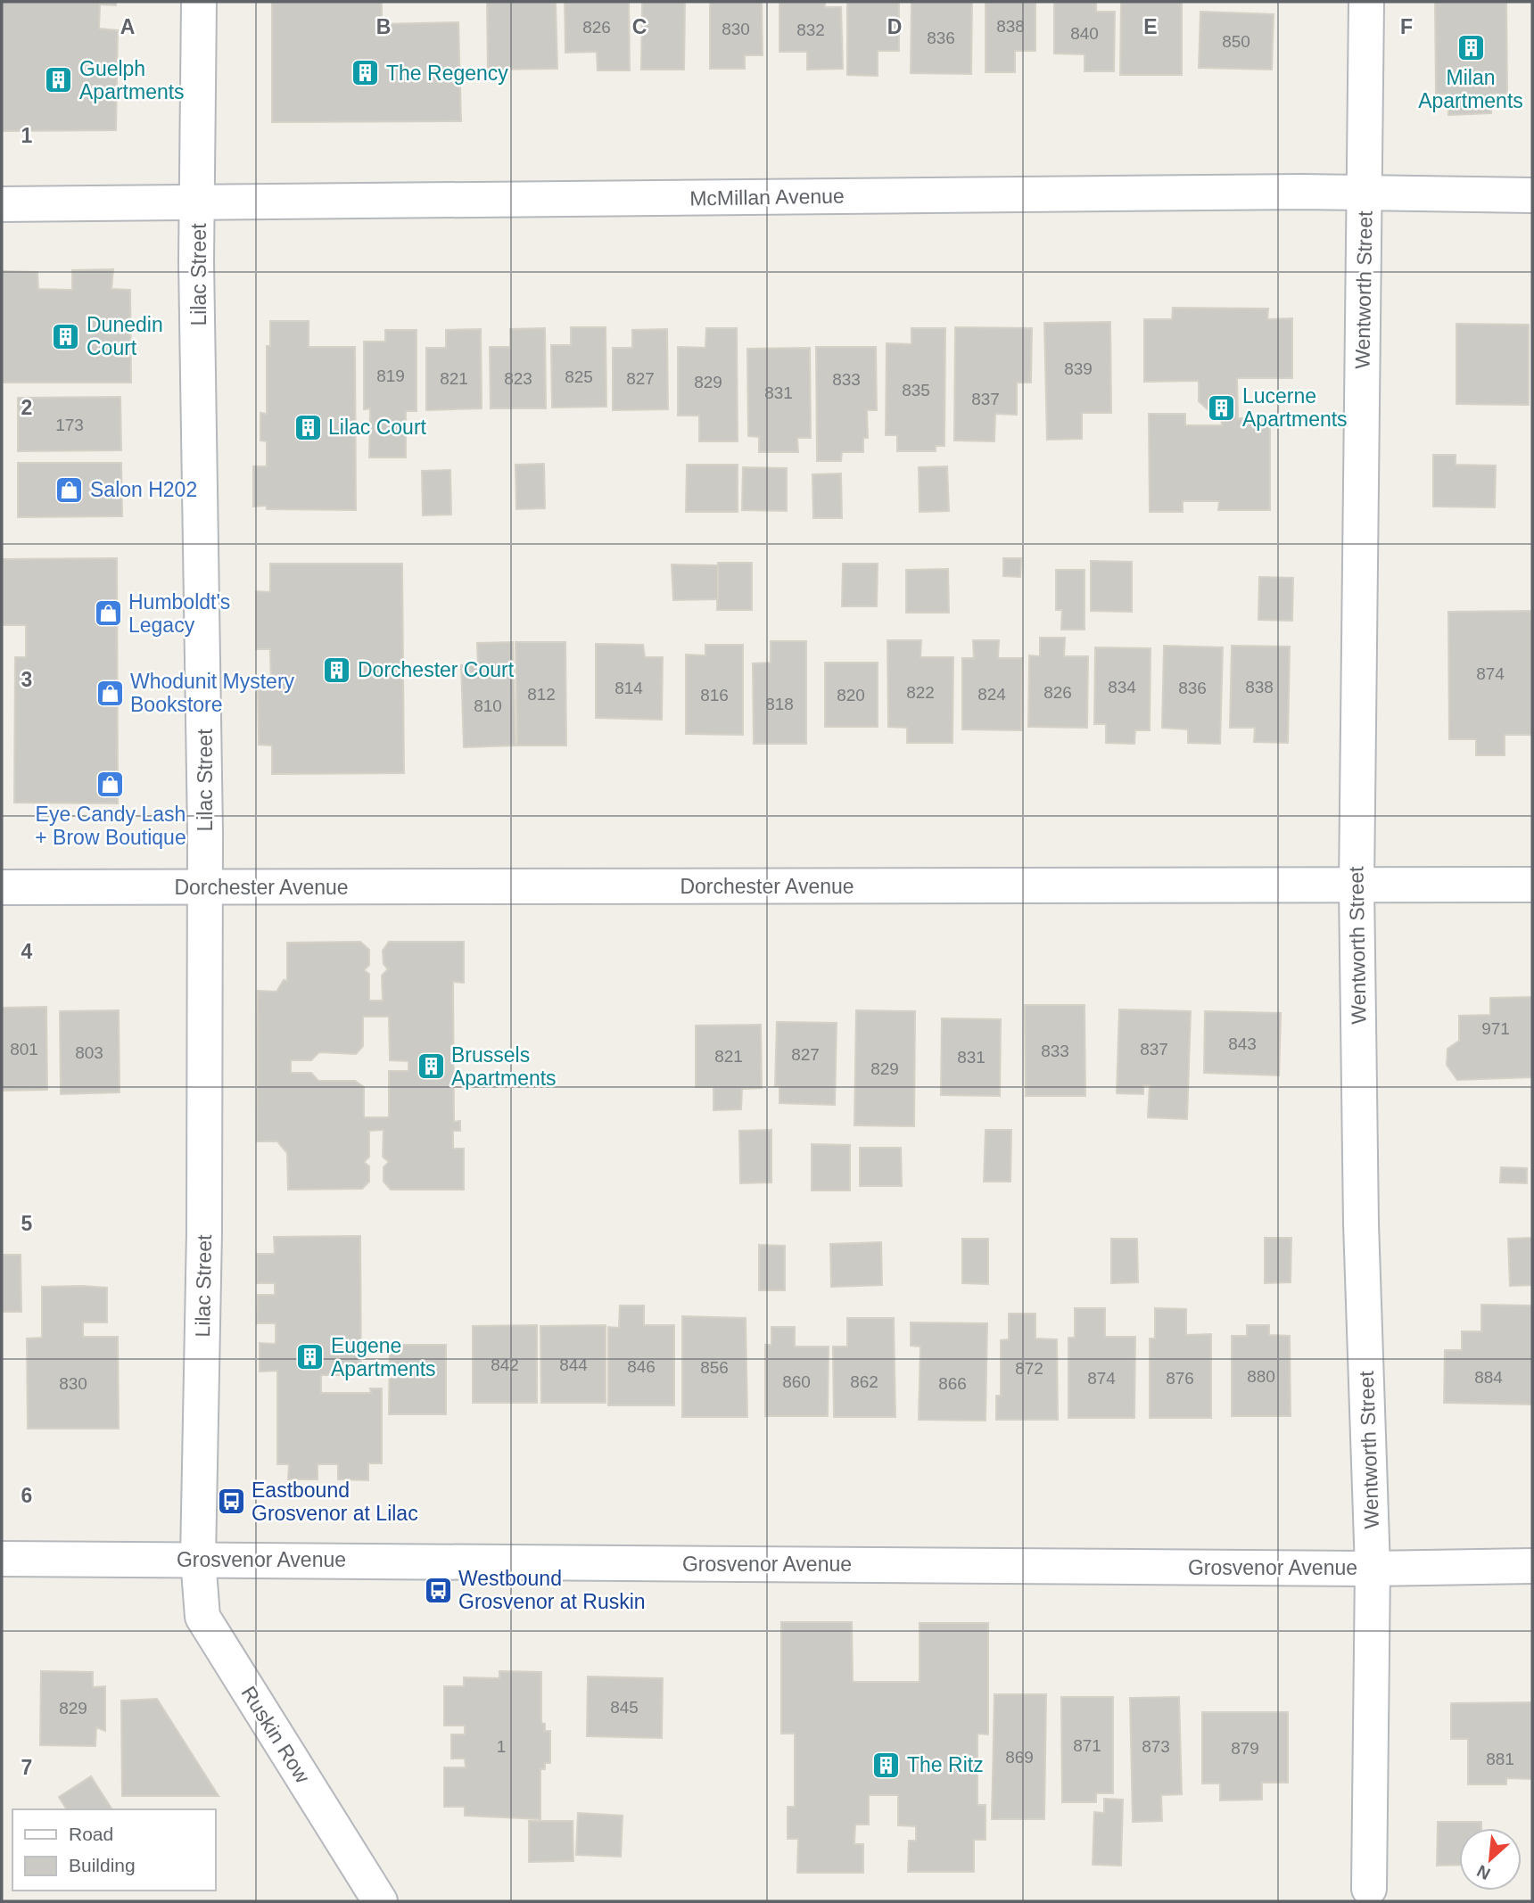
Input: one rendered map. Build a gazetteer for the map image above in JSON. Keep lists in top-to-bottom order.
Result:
{
  "streets": {
    "street": [
      "McMillan Avenue",
      "Lilac Street",
      "Wentworth Street",
      "Dorchester Avenue",
      "Grosvenor Avenue",
      "Ruskin Row"
    ]
  },
  "crossings": [
    ["McMillan Avenue", "Lilac Street"],
    ["McMillan Avenue", "Wentworth Street"],
    ["Lilac Street", "Dorchester Avenue"],
    ["Lilac Street", "Grosvenor Avenue"],
    ["Lilac Street", "Ruskin Row"],
    ["Wentworth Street", "Dorchester Avenue"],
    ["Wentworth Street", "Grosvenor Avenue"],
    ["Grosvenor Avenue", "Ruskin Row"]
  ],
  "places": {
    "building": [
      "Milan Apartments",
      "The Regency",
      "Guelph Apartments",
      "Dunedin Court",
      "Lucerne Apartments",
      "Lilac Court",
      "Dorchester Court",
      "Brussels Apartments",
      "Eugene Apartments",
      "The Ritz"
    ],
    "shop": [
      "Salon H202",
      "Humboldt's Legacy",
      "Whodunit Mystery Bookstore",
      "Eye Candy Lash + Brow Boutique"
    ],
    "bus stop": ["Eastbound Grosvenor at Lilac", "Westbound Grosvenor at Ruskin"]
  },
  "house_numbers": [
    "838",
    "826",
    "830",
    "832",
    "840",
    "836",
    "850",
    "839",
    "819",
    "825",
    "821",
    "823",
    "827",
    "833",
    "829",
    "835",
    "831",
    "837",
    "173",
    "874",
    "834",
    "838",
    "814",
    "836",
    "822",
    "826",
    "812",
    "824",
    "816",
    "820",
    "818",
    "810",
    "971",
    "843",
    "801",
    "837",
    "833",
    "803",
    "827",
    "821",
    "831",
    "829",
    "842",
    "844",
    "846",
    "856",
    "872",
    "880",
    "884",
    "874",
    "876",
    "860",
    "862",
    "830",
    "866",
    "845",
    "829",
    "871",
    "1",
    "873",
    "879",
    "869",
    "881"
  ],
  "legend": ["Road", "Building"],
  "north": "bottom left",
  "grid": {
    "columns": [
      "A",
      "B",
      "C",
      "D",
      "E",
      "F"
    ],
    "rows": [
      "1",
      "2",
      "3",
      "4",
      "5",
      "6",
      "7"
    ]
  }
}
